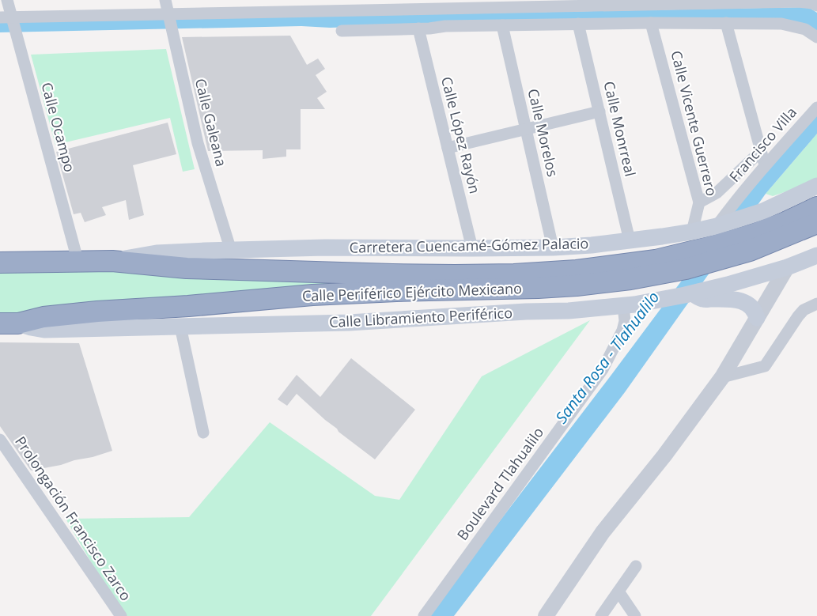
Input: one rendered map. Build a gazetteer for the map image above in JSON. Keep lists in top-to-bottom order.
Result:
{
  "streets": {
    "highway": ["Calle Periférico Ejército Mexicano"],
    "main road": ["Carretera Cuencamé-Gómez Palacio", "Calle Libramiento Periférico"],
    "street": [
      "Calle Galeana",
      "Calle Vicente Guerrero",
      "Calle Ocampo",
      "Calle Monrreal",
      "Calle Morelos",
      "Calle López Rayón",
      "Francisco Villa",
      "Boulevard Tlahualilo",
      "Prolongación Francisco Zarco"
    ]
  },
  "crossings": [
    ["Calle Galeana", "Carretera Cuencamé-Gómez Palacio"],
    ["Calle Vicente Guerrero", "Carretera Cuencamé-Gómez Palacio"],
    ["Calle Ocampo", "Calle Periférico Ejército Mexicano"],
    ["Calle Monrreal", "Carretera Cuencamé-Gómez Palacio"],
    ["Calle Morelos", "Carretera Cuencamé-Gómez Palacio"],
    ["Calle López Rayón", "Carretera Cuencamé-Gómez Palacio"],
    ["Francisco Villa", "Carretera Cuencamé-Gómez Palacio"],
    ["Carretera Cuencamé-Gómez Palacio", "Calle Periférico Ejército Mexicano"],
    ["Calle Periférico Ejército Mexicano", "Calle Libramiento Periférico"],
    ["Calle Libramiento Periférico", "Boulevard Tlahualilo"]
  ],
  "water": ["Santa Rosa - Tlahualilo"]
}
